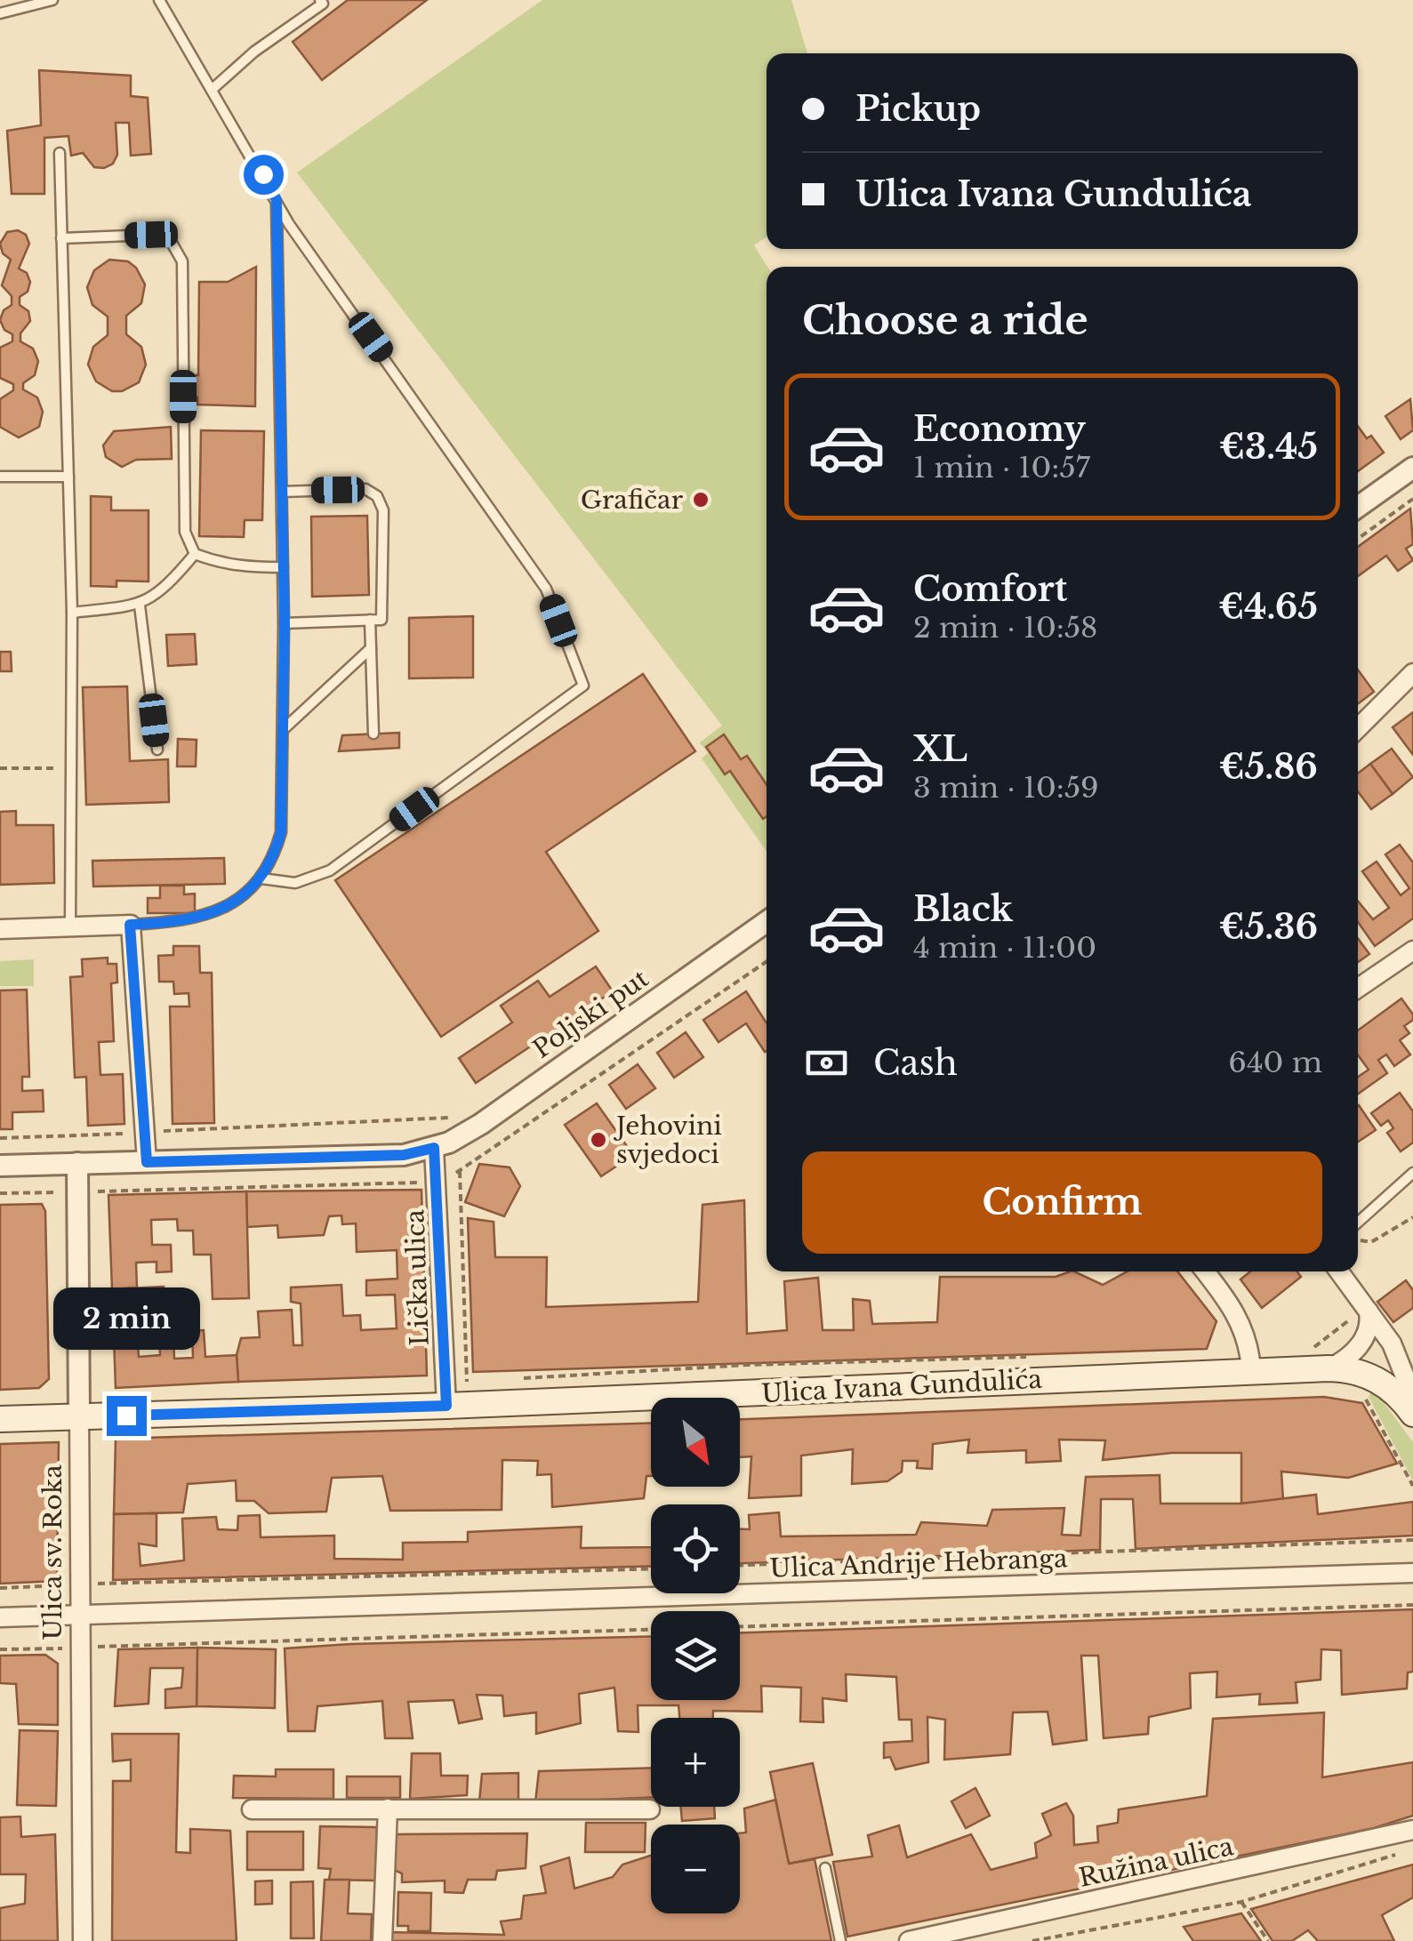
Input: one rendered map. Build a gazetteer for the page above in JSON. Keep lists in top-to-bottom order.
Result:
{
  "streets": {
    "main road": ["Ulica Ivana Gundulića"],
    "street": [
      "Poljski put",
      "Lička ulica",
      "Ulica sv. Roka",
      "Ulica Andrije Hebranga",
      "Ružina ulica"
    ]
  },
  "crossings": [
    ["Poljski put", "Lička ulica"],
    ["Poljski put", "Ulica sv. Roka"],
    ["Lička ulica", "Ulica Ivana Gundulića"],
    ["Ulica Ivana Gundulića", "Ulica sv. Roka"],
    ["Ulica sv. Roka", "Ulica Andrije Hebranga"]
  ],
  "places": ["Grafičar", "Jehovini svjedoci"],
  "north": "bottom right",
  "page": {
    "banner": ["Pickup", "Ulica Ivana Gundulića"],
    "heading": "Choose a ride",
    "list": [
      {
        "name": "Economy",
        "note": "1 min · 10:57",
        "value": "€3.45"
      },
      {
        "name": "Comfort",
        "note": "2 min · 10:58",
        "value": "€4.65"
      },
      {
        "name": "XL",
        "note": "3 min · 10:59",
        "value": "€5.86"
      },
      {
        "name": "Black",
        "note": "4 min · 11:00",
        "value": "€5.36"
      }
    ],
    "pay": ["Cash", "640 m"],
    "buttons": "Confirm",
    "bubble": "2 min",
    "map_buttons": ["+", "−"]
  }
}
